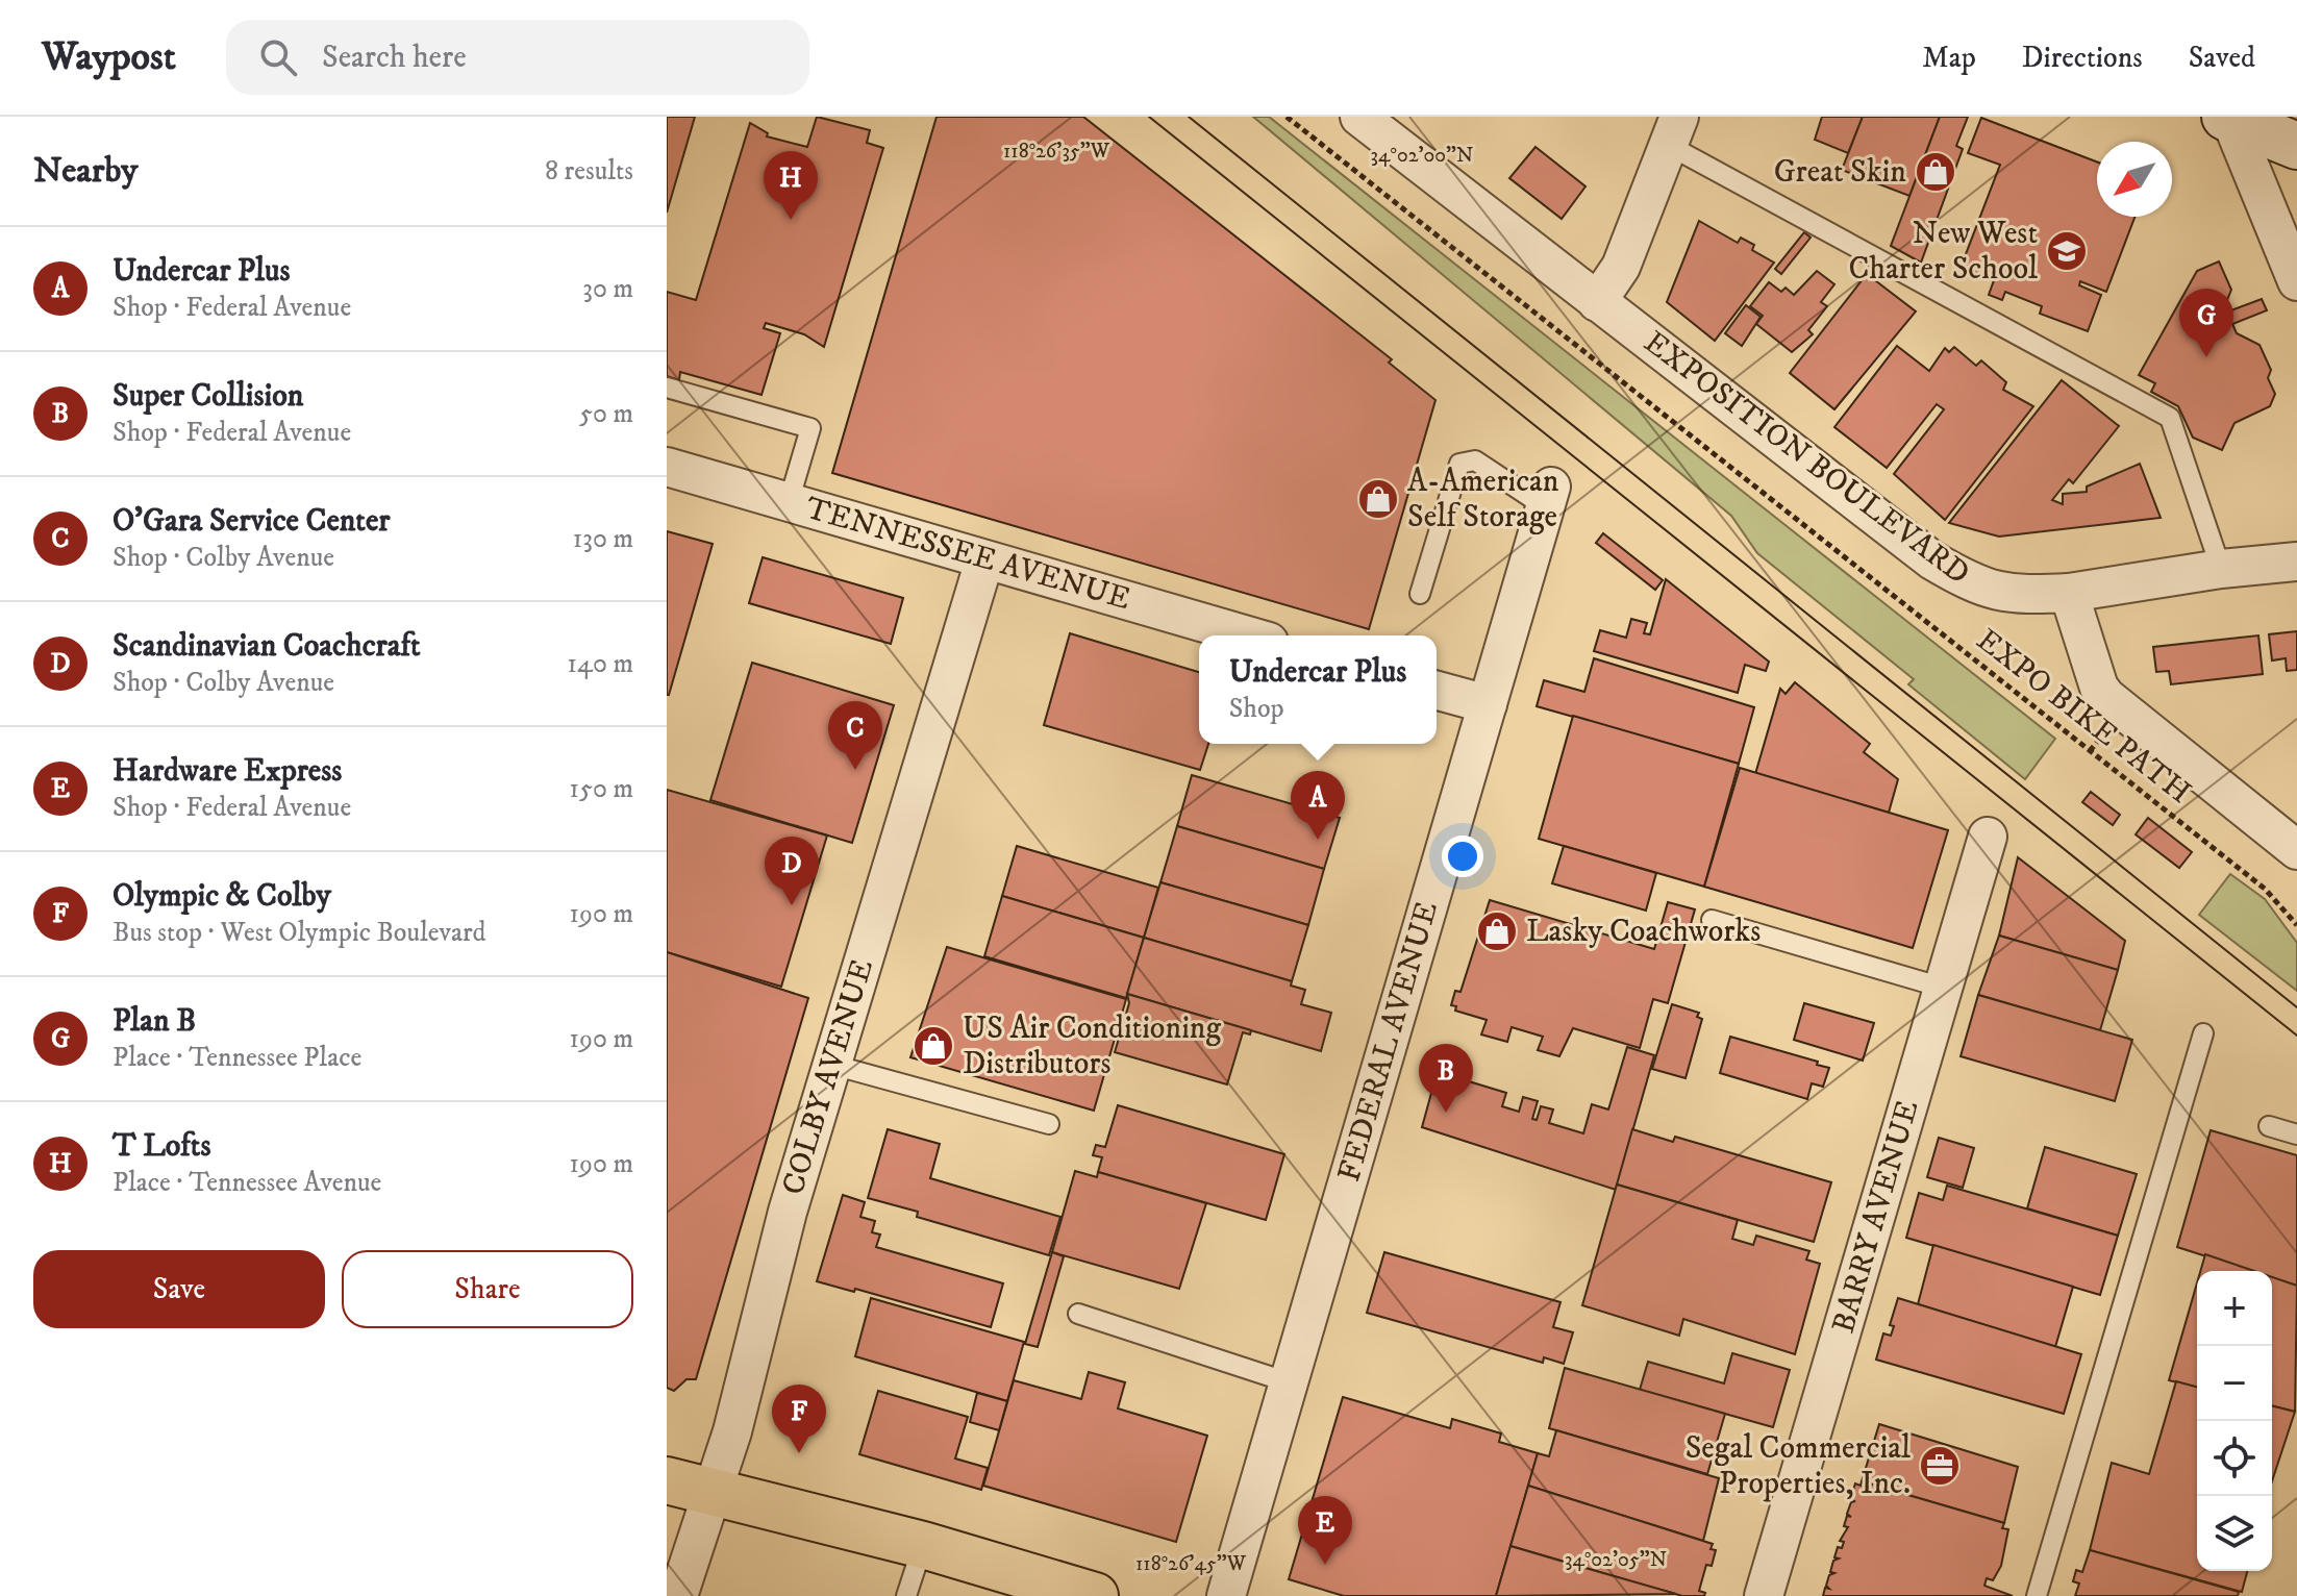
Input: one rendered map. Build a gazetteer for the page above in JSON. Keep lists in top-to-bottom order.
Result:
{
  "streets": {
    "street": [
      "EXPOSITION BOULEVARD",
      "TENNESSEE AVENUE",
      "FEDERAL AVENUE",
      "COLBY AVENUE",
      "BARRY AVENUE"
    ],
    "path": ["EXPO BIKE PATH"]
  },
  "crossings": [
    ["TENNESSEE AVENUE", "COLBY AVENUE"]
  ],
  "places": {
    "shop": [
      "Great Skin",
      "A-American Self Storage",
      "Lasky Coachworks",
      "US Air Conditioning Distributors"
    ],
    "school or university": ["New West Charter School"],
    "office": ["Segal Commercial Properties, Inc."]
  },
  "north": "bottom left",
  "page": {
    "header": "Waypost",
    "search": "Search here",
    "nav": ["Map", "Directions", "Saved"],
    "heading": ["Nearby", "8 results"],
    "pins": [
      "H",
      "G",
      "C",
      "A",
      "D",
      "B",
      "F",
      "E"
    ],
    "list": [
      {
        "mark": "A",
        "name": "Undercar Plus",
        "note": "Shop · Federal Avenue",
        "value": "30 m"
      },
      {
        "mark": "B",
        "name": "Super Collision",
        "note": "Shop · Federal Avenue",
        "value": "50 m"
      },
      {
        "mark": "C",
        "name": "O'Gara Service Center",
        "note": "Shop · Colby Avenue",
        "value": "130 m"
      },
      {
        "mark": "D",
        "name": "Scandinavian Coachcraft",
        "note": "Shop · Colby Avenue",
        "value": "140 m"
      },
      {
        "mark": "E",
        "name": "Hardware Express",
        "note": "Shop · Federal Avenue",
        "value": "150 m"
      },
      {
        "mark": "F",
        "name": "Olympic & Colby",
        "note": "Bus stop · West Olympic Boulevard",
        "value": "190 m"
      },
      {
        "mark": "G",
        "name": "Plan B",
        "note": "Place · Tennessee Place",
        "value": "190 m"
      },
      {
        "mark": "H",
        "name": "T Lofts",
        "note": "Place · Tennessee Avenue",
        "value": "190 m"
      }
    ],
    "popup": ["Undercar Plus", "Shop"],
    "buttons": ["Save", "Share"],
    "map_buttons": ["+", "−"]
  },
  "coordinates": [
    "118°26'35\"W",
    "34°02'00\"N",
    "34°02'05\"N",
    "118°26'45\"W"
  ]
}
